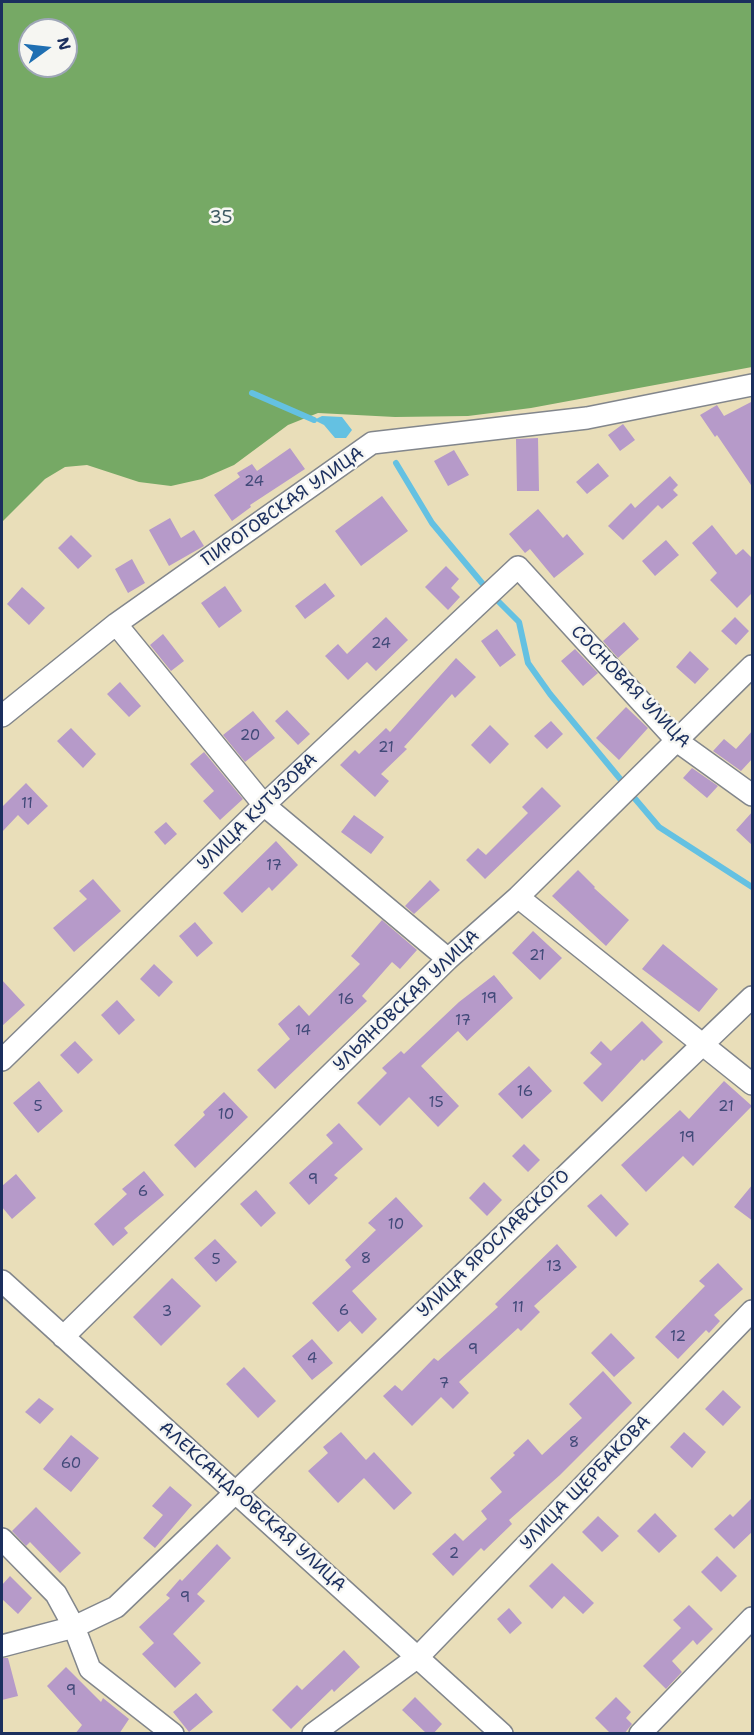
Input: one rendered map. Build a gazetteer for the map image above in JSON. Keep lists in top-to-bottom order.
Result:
{
  "streets": {
    "street": [
      "ПИРОГОВСКАЯ УЛИЦА",
      "СОСНОВАЯ УЛИЦА",
      "УЛИЦА КУТУЗОВА",
      "УЛЬЯНОВСКАЯ УЛИЦА",
      "УЛИЦА ЯРОСЛАВСКОГО",
      "УЛИЦА ЩЕРБАКОВА",
      "АЛЕКСАНДРОВСКАЯ УЛИЦА"
    ]
  },
  "crossings": [
    ["СОСНОВАЯ УЛИЦА", "УЛИЦА КУТУЗОВА"],
    ["СОСНОВАЯ УЛИЦА", "УЛЬЯНОВСКАЯ УЛИЦА"],
    ["УЛЬЯНОВСКАЯ УЛИЦА", "АЛЕКСАНДРОВСКАЯ УЛИЦА"],
    ["УЛИЦА ЯРОСЛАВСКОГО", "АЛЕКСАНДРОВСКАЯ УЛИЦА"],
    ["УЛИЦА ЩЕРБАКОВА", "АЛЕКСАНДРОВСКАЯ УЛИЦА"]
  ],
  "parks": ["35"],
  "house_numbers": [
    "24",
    "24",
    "20",
    "21",
    "11",
    "17",
    "21",
    "19",
    "16",
    "17",
    "14",
    "16",
    "15",
    "5",
    "21",
    "10",
    "19",
    "9",
    "6",
    "10",
    "8",
    "5",
    "13",
    "11",
    "6",
    "3",
    "12",
    "9",
    "4",
    "7",
    "8",
    "60",
    "2",
    "9",
    "9"
  ],
  "north": "right"
}
